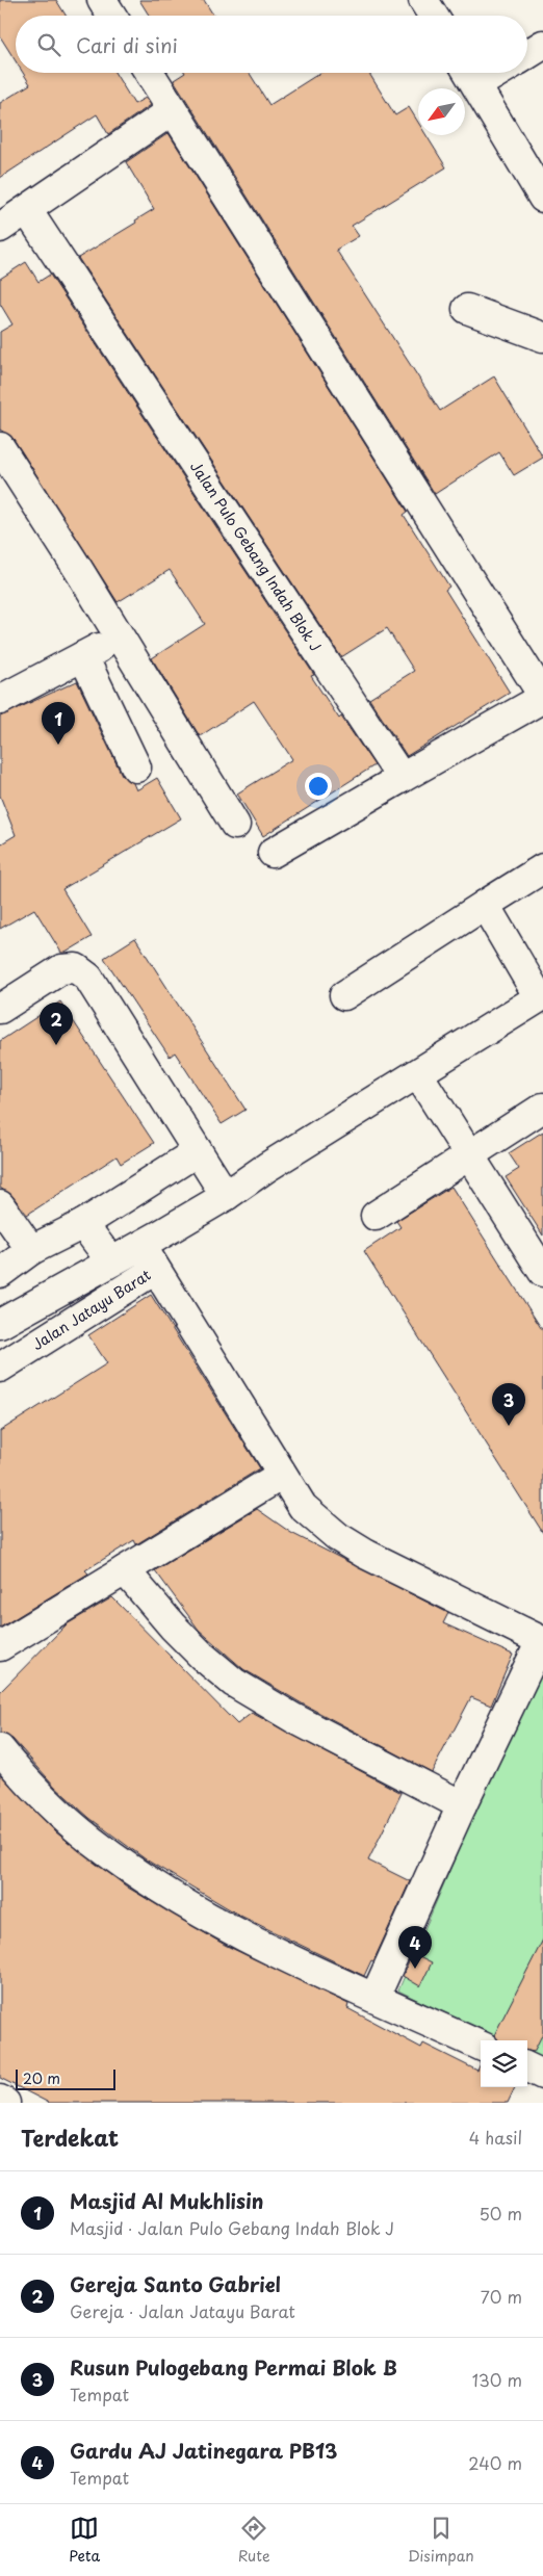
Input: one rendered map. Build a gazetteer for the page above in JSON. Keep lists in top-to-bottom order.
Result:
{
  "streets": {
    "street": ["Jalan Pulo Gebang Indah Blok J", "Jalan Jatayu Barat"]
  },
  "scale_bar": "20 m",
  "north": "bottom left",
  "page": {
    "search": "Cari di sini",
    "pins": [
      "1",
      "2",
      "3",
      "4"
    ],
    "scale": "20 m",
    "heading": ["Terdekat", "4 hasil"],
    "list": [
      {
        "mark": "1",
        "name": "Masjid Al Mukhlisin",
        "note": "Masjid · Jalan Pulo Gebang Indah Blok J",
        "value": "50 m"
      },
      {
        "mark": "2",
        "name": "Gereja Santo Gabriel",
        "note": "Gereja · Jalan Jatayu Barat",
        "value": "70 m"
      },
      {
        "mark": "3",
        "name": "Rusun Pulogebang Permai Blok B",
        "note": "Tempat",
        "value": "130 m"
      },
      {
        "mark": "4",
        "name": "Gardu AJ Jatinegara PB13",
        "note": "Tempat",
        "value": "240 m"
      }
    ],
    "nav": ["Peta", "Rute", "Disimpan"]
  }
}
